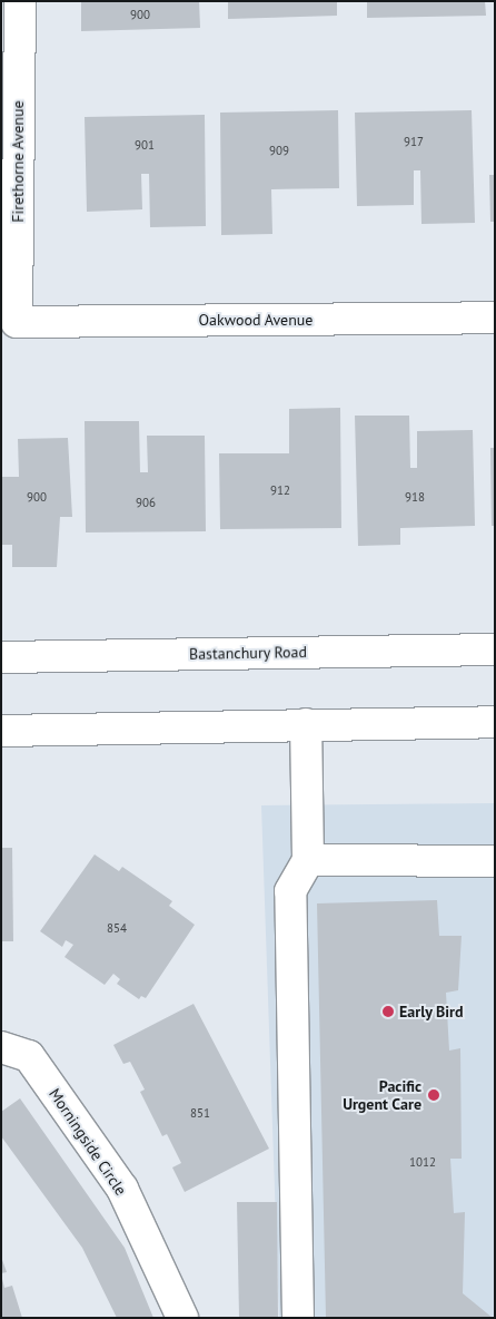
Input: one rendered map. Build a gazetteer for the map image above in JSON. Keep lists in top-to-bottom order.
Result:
{
  "streets": {
    "street": [
      "Firethorne Avenue",
      "Oakwood Avenue",
      "Bastanchury Road",
      "Morningside Circle"
    ]
  },
  "crossings": [
    ["Firethorne Avenue", "Oakwood Avenue"]
  ],
  "places": ["Early Bird", "Pacific Urgent Care"],
  "house_numbers": [
    "900",
    "917",
    "901",
    "909",
    "912",
    "900",
    "918",
    "906",
    "854",
    "851",
    "1012"
  ]
}
